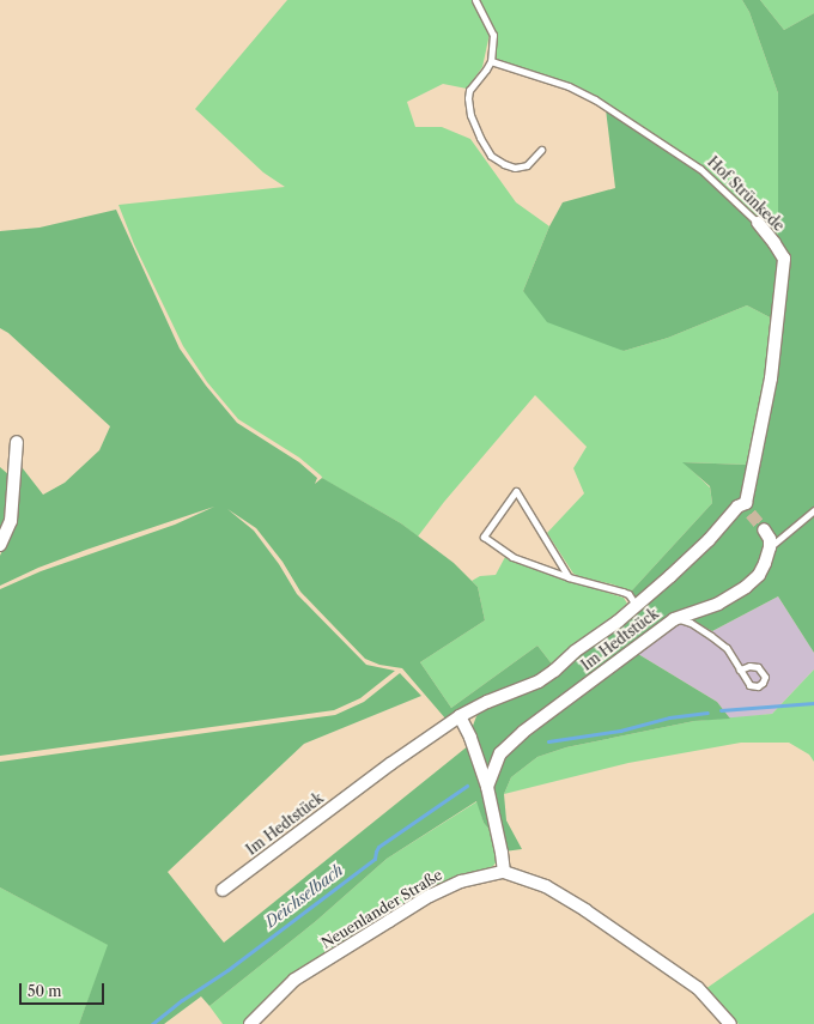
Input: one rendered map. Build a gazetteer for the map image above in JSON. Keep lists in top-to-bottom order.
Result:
{
  "streets": {
    "street": ["Hof Strünkede", "Im Hedtstück", "Neuenlander Straße"]
  },
  "crossings": [
    ["Hof Strünkede", "Im Hedtstück"]
  ],
  "water": ["Deichselbach"],
  "scale_bar": "50 m"
}
